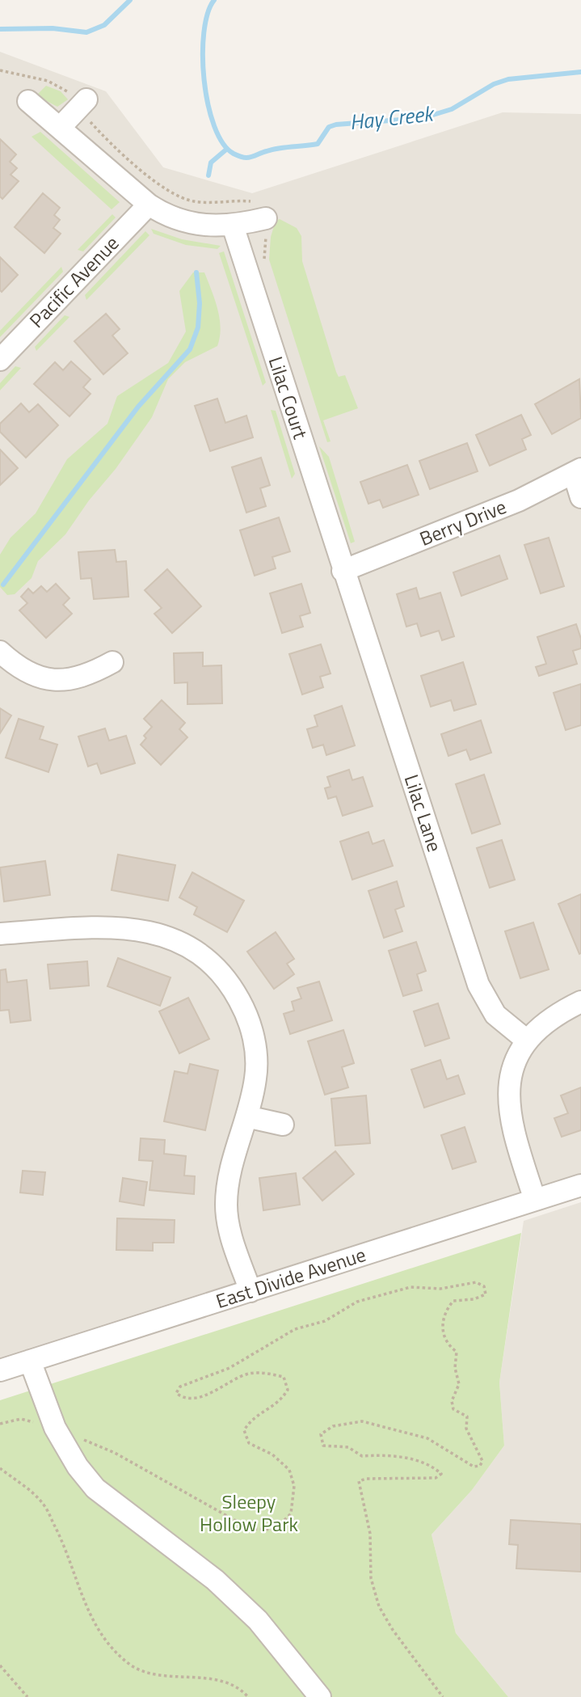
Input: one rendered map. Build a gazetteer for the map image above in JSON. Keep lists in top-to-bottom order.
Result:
{
  "streets": {
    "street": [
      "Pacific Avenue",
      "Lilac Court",
      "Berry Drive",
      "Lilac Lane",
      "East Divide Avenue"
    ]
  },
  "crossings": [
    ["Lilac Court", "Berry Drive"],
    ["Lilac Court", "Lilac Lane"],
    ["Berry Drive", "Lilac Lane"]
  ],
  "water": ["Hay Creek"],
  "parks": ["Sleepy Hollow Park"]
}
